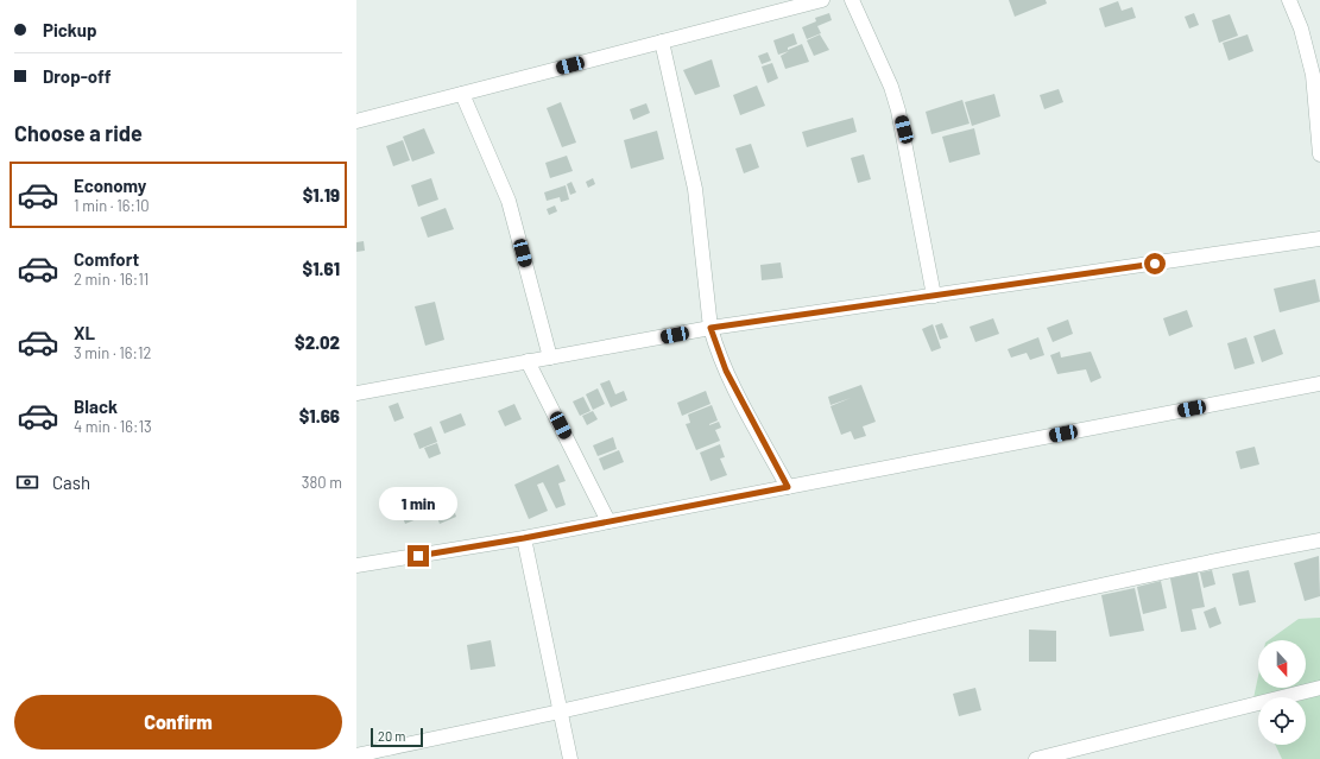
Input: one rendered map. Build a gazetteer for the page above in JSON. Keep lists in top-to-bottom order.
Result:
{
  "scale_bar": "20 m",
  "north": "bottom",
  "page": {
    "banner": ["Pickup", "Drop-off"],
    "heading": "Choose a ride",
    "list": [
      {
        "name": "Economy",
        "note": "1 min · 16:10",
        "value": "$1.19"
      },
      {
        "name": "Comfort",
        "note": "2 min · 16:11",
        "value": "$1.61"
      },
      {
        "name": "XL",
        "note": "3 min · 16:12",
        "value": "$2.02"
      },
      {
        "name": "Black",
        "note": "4 min · 16:13",
        "value": "$1.66"
      }
    ],
    "pay": ["Cash", "380 m"],
    "bubble": "1 min",
    "buttons": "Confirm",
    "scale": "20 m"
  }
}
